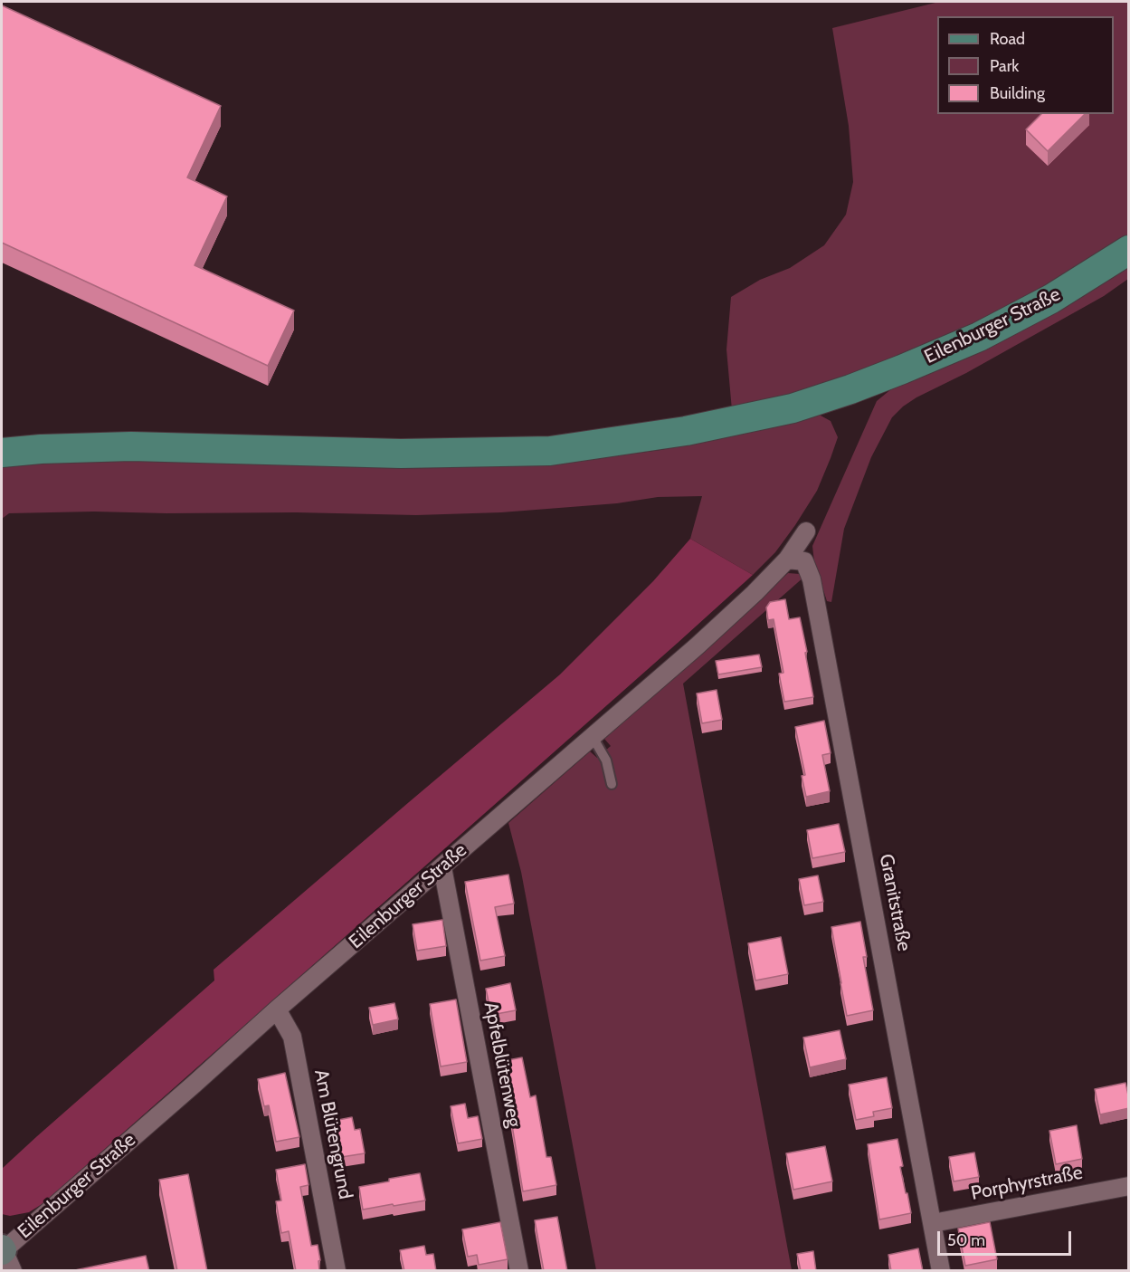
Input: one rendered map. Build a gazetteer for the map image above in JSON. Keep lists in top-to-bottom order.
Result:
{
  "streets": {
    "main road": ["Eilenburger Straße"],
    "street": [
      "Granitstraße",
      "Apfelblütenweg",
      "Am Blütengrund",
      "Porphyrstraße"
    ]
  },
  "crossings": [
    ["Eilenburger Straße", "Granitstraße"],
    ["Eilenburger Straße", "Apfelblütenweg"],
    ["Eilenburger Straße", "Am Blütengrund"],
    ["Granitstraße", "Porphyrstraße"]
  ],
  "legend": ["Road", "Park", "Building"],
  "scale_bar": "50 m"
}
